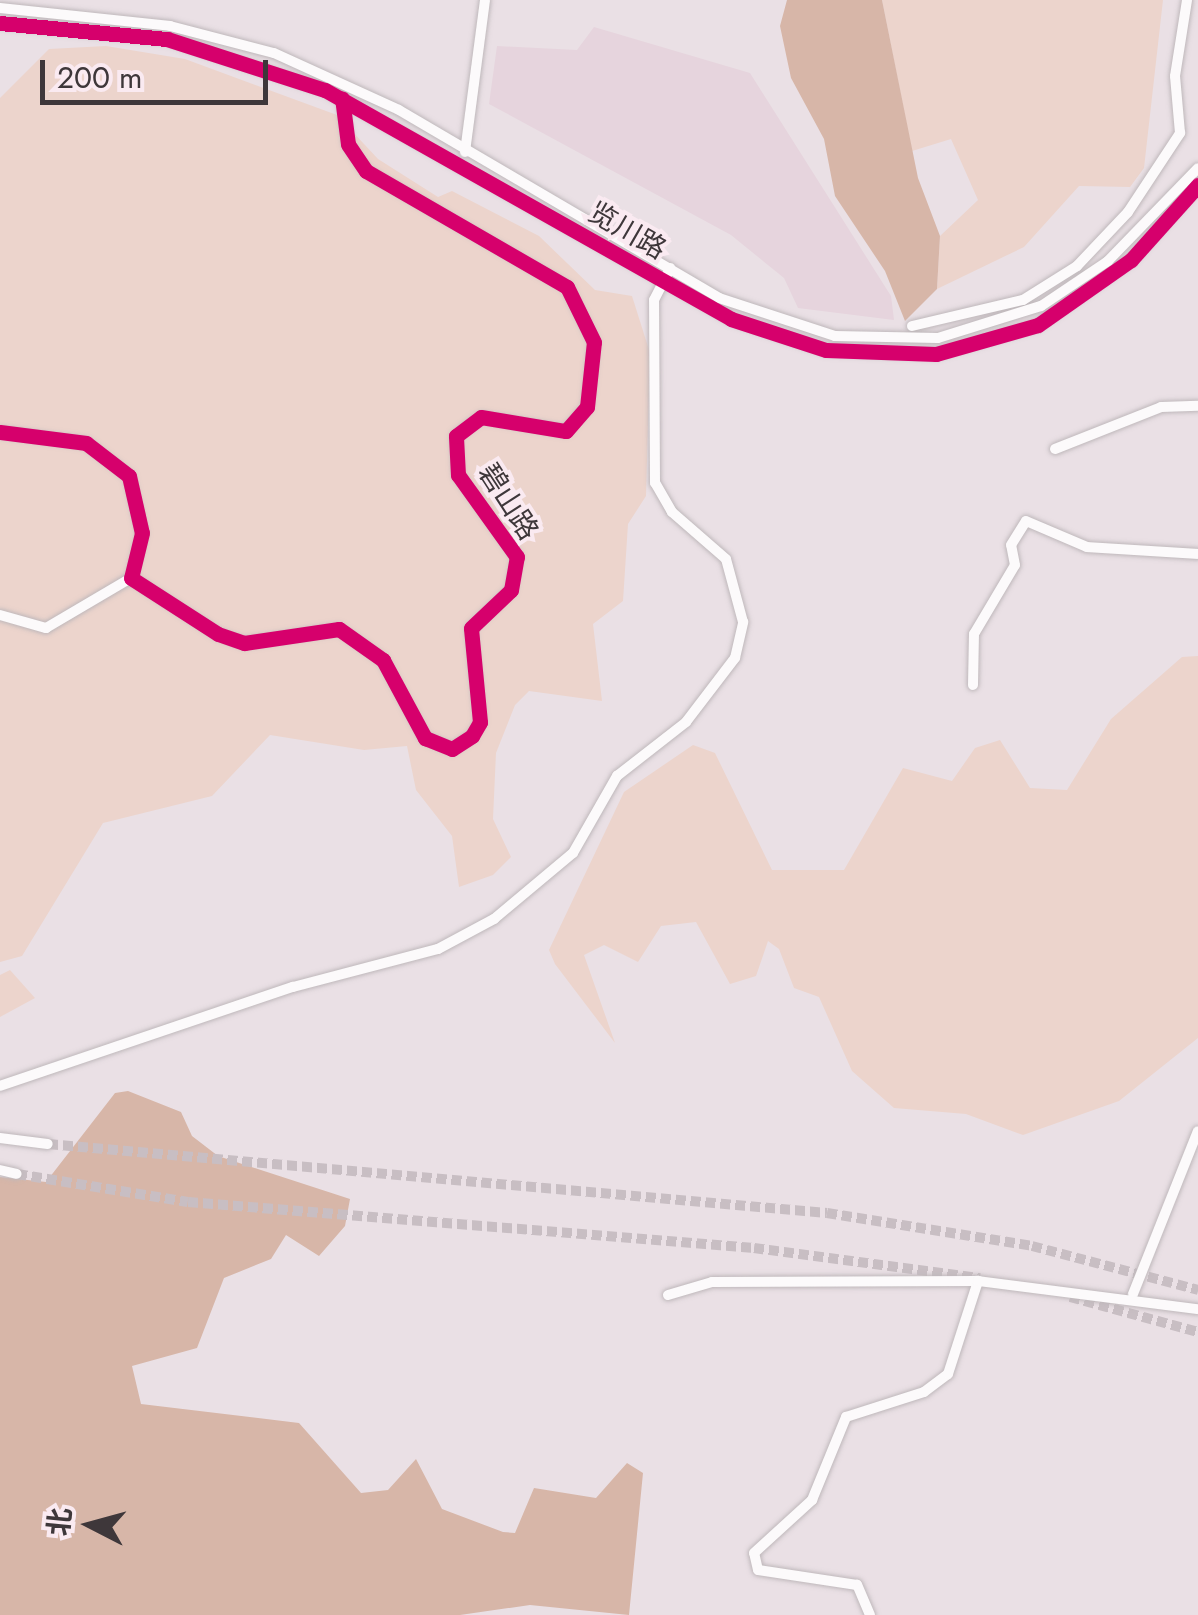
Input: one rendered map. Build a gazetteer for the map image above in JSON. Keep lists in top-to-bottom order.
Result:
{
  "streets": {
    "street": ["览川路", "碧山路"]
  },
  "crossings": [
    ["览川路", "碧山路"]
  ],
  "scale_bar": "200 m",
  "north": "left"
}
